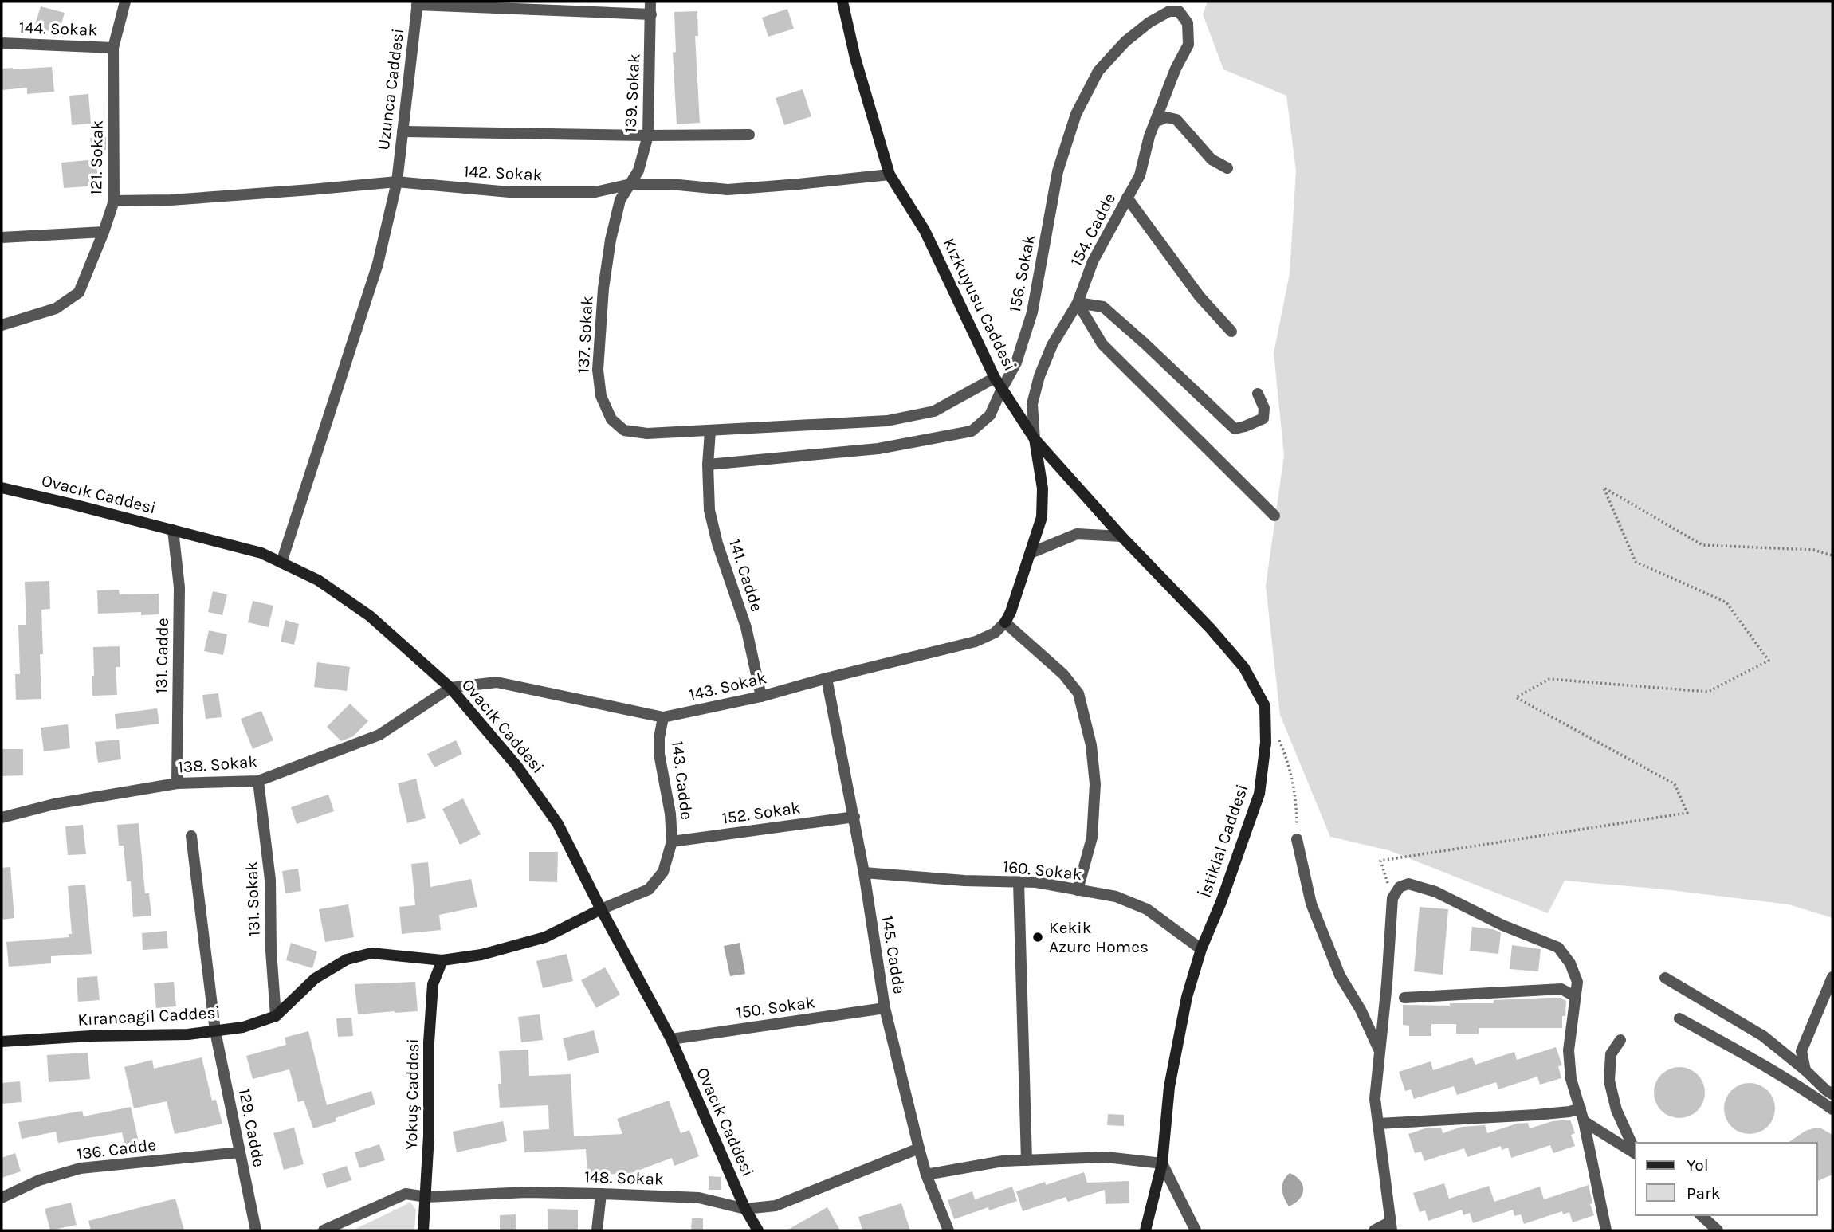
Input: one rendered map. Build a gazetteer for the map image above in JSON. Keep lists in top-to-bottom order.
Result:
{
  "streets": {
    "street": [
      "144. Sokak",
      "Uzunca Caddesi",
      "139. Sokak",
      "121. Sokak",
      "142. Sokak",
      "154. Cadde",
      "156. Sokak",
      "Kızkuyusu Caddesi",
      "137. Sokak",
      "Ovacık Caddesi",
      "141. Cadde",
      "131. Cadde",
      "143. Sokak",
      "138. Sokak",
      "143. Cadde",
      "152. Sokak",
      "İstiklal Caddesi",
      "160. Sokak",
      "131. Sokak",
      "145. Cadde",
      "150. Sokak",
      "Kırancagil Caddesi",
      "Yokuş Caddesi",
      "129. Cadde",
      "136. Cadde",
      "148. Sokak"
    ]
  },
  "crossings": [
    ["144. Sokak", "121. Sokak"],
    ["Uzunca Caddesi", "142. Sokak"],
    ["Uzunca Caddesi", "Ovacık Caddesi"],
    ["139. Sokak", "142. Sokak"],
    ["139. Sokak", "137. Sokak"],
    ["121. Sokak", "142. Sokak"],
    ["142. Sokak", "Kızkuyusu Caddesi"],
    ["142. Sokak", "137. Sokak"],
    ["154. Cadde", "156. Sokak"],
    ["154. Cadde", "Kızkuyusu Caddesi"],
    ["154. Cadde", "İstiklal Caddesi"],
    ["156. Sokak", "Kızkuyusu Caddesi"],
    ["156. Sokak", "141. Cadde"],
    ["Kızkuyusu Caddesi", "137. Sokak"],
    ["Kızkuyusu Caddesi", "143. Sokak"],
    ["Kızkuyusu Caddesi", "İstiklal Caddesi"],
    ["137. Sokak", "141. Cadde"],
    ["Ovacık Caddesi", "131. Cadde"],
    ["Ovacık Caddesi", "143. Sokak"],
    ["Ovacık Caddesi", "138. Sokak"],
    ["Ovacık Caddesi", "143. Cadde"],
    ["Ovacık Caddesi", "150. Sokak"],
    ["Ovacık Caddesi", "Kırancagil Caddesi"],
    ["Ovacık Caddesi", "148. Sokak"],
    ["141. Cadde", "143. Sokak"],
    ["131. Cadde", "138. Sokak"],
    ["143. Sokak", "138. Sokak"],
    ["143. Sokak", "143. Cadde"],
    ["143. Sokak", "145. Cadde"],
    ["138. Sokak", "131. Sokak"],
    ["143. Cadde", "152. Sokak"],
    ["143. Cadde", "Kırancagil Caddesi"],
    ["152. Sokak", "145. Cadde"],
    ["İstiklal Caddesi", "160. Sokak"],
    ["160. Sokak", "145. Cadde"],
    ["131. Sokak", "Kırancagil Caddesi"],
    ["145. Cadde", "150. Sokak"],
    ["145. Cadde", "148. Sokak"],
    ["Kırancagil Caddesi", "Yokuş Caddesi"],
    ["Kırancagil Caddesi", "129. Cadde"],
    ["Yokuş Caddesi", "148. Sokak"],
    ["129. Cadde", "136. Cadde"]
  ],
  "places": ["Kekik Azure Homes"],
  "legend": ["Yol", "Park"]
}
